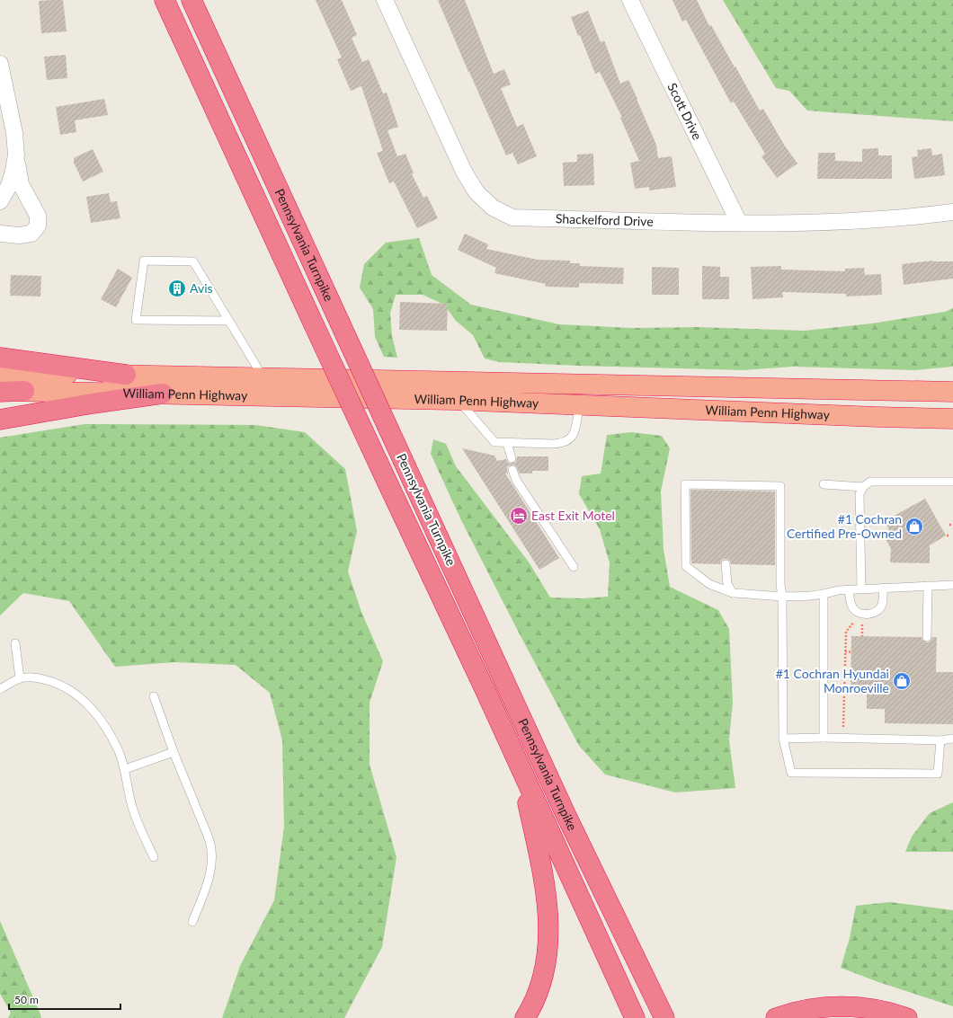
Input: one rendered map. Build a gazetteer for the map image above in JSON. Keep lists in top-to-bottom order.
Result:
{
  "streets": {
    "highway": ["Pennsylvania Turnpike", "William Penn Highway"],
    "street": ["Scott Drive", "Shackelford Drive"]
  },
  "crossings": [
    ["Scott Drive", "Shackelford Drive"]
  ],
  "places": {
    "building": ["Avis"],
    "hotel": ["East Exit Motel"],
    "shop": ["#1 Cochran Certified Pre-Owned", "#1 Cochran Hyundai Monroeville"]
  },
  "scale_bar": "50 m"
}
